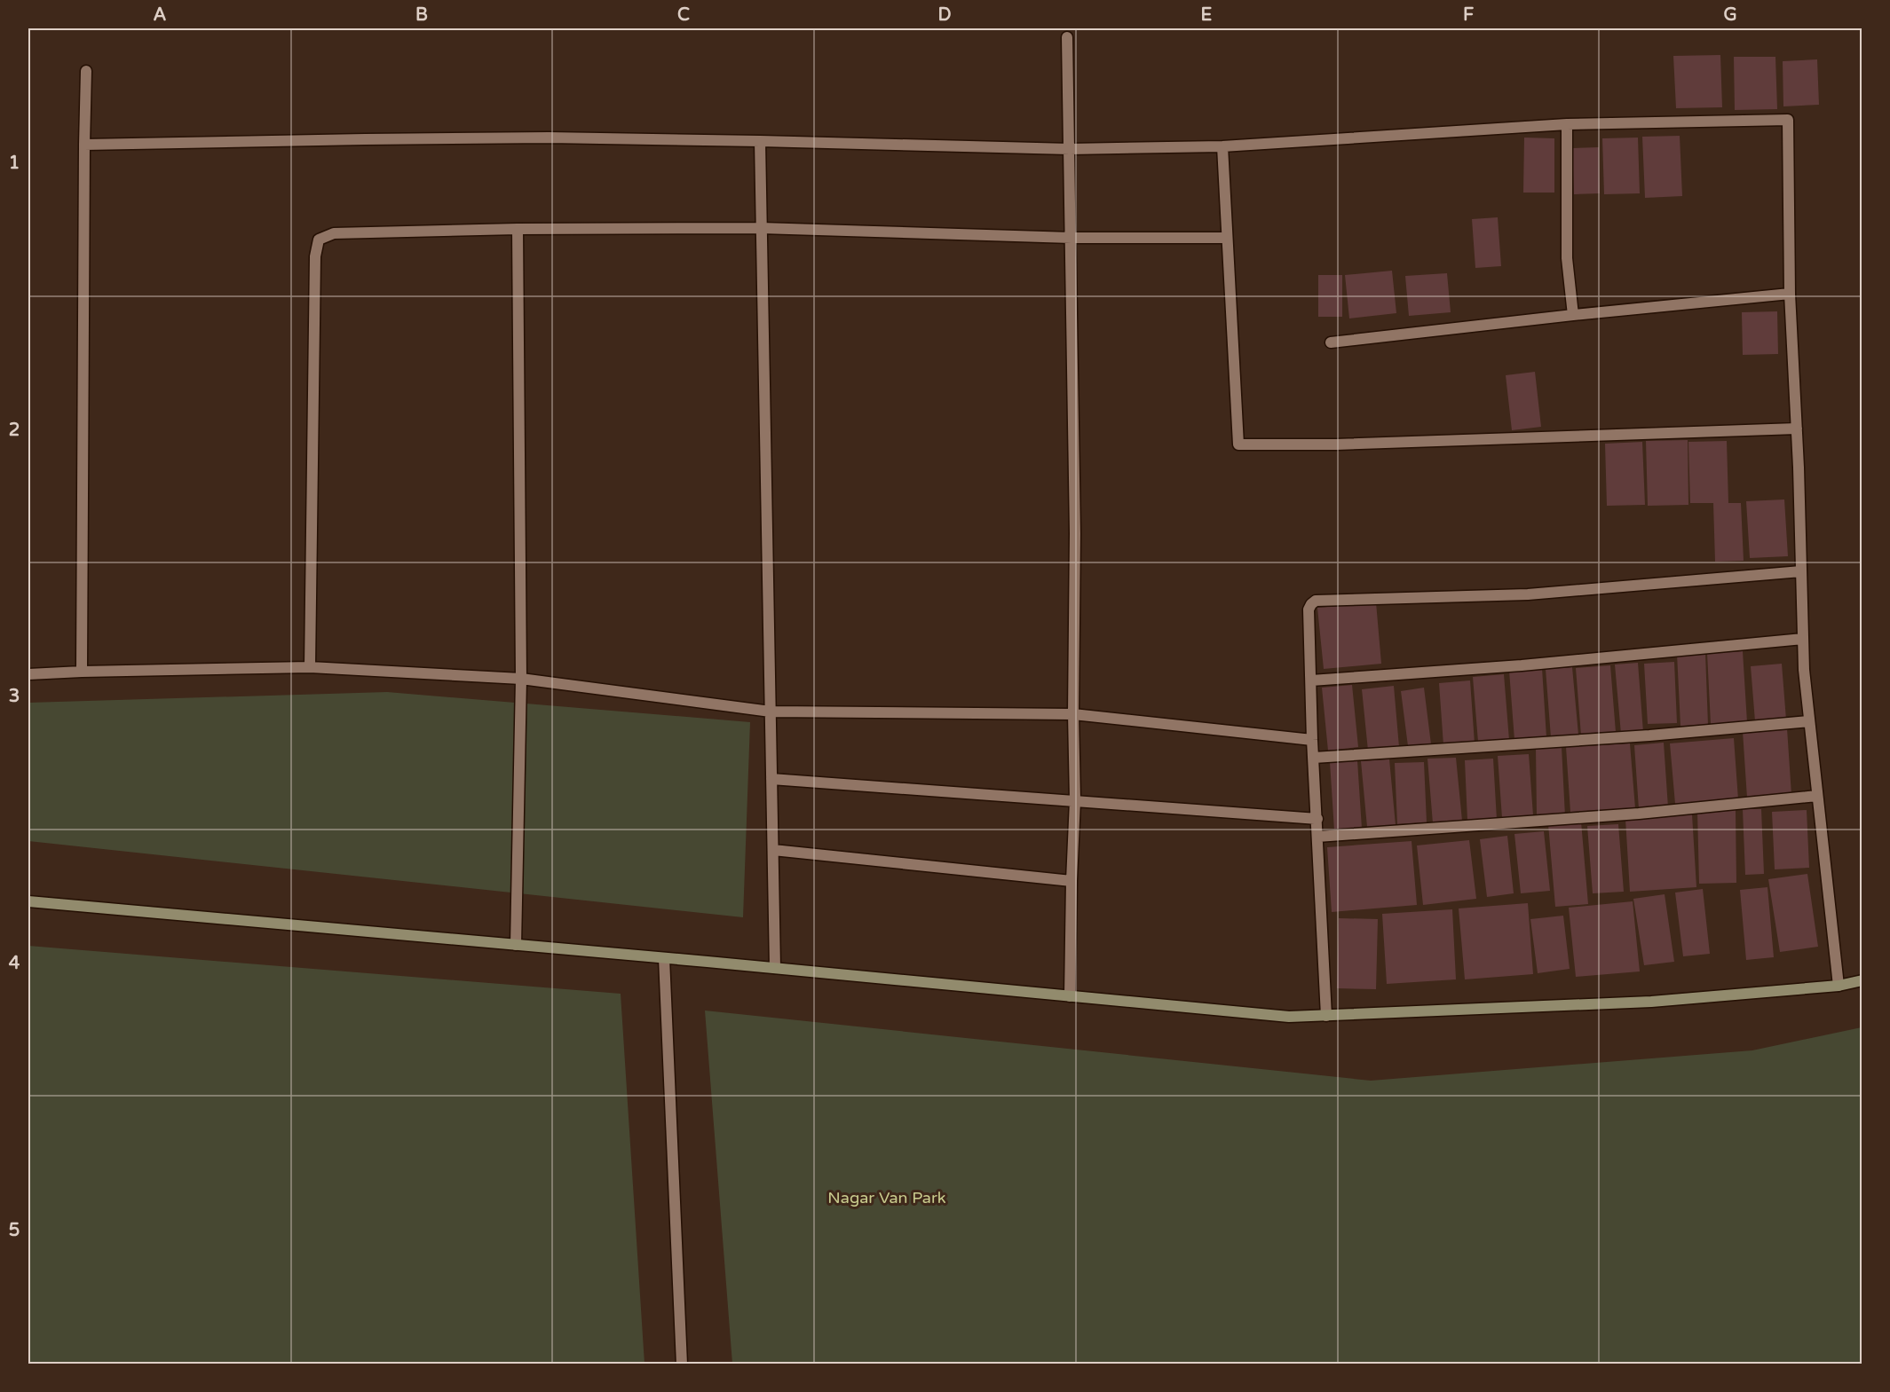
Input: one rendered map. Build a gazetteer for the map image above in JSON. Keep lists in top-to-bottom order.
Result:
{
  "parks": ["Nagar Van Park"],
  "grid": {
    "columns": [
      "A",
      "B",
      "C",
      "D",
      "E",
      "F",
      "G"
    ],
    "rows": [
      "1",
      "2",
      "3",
      "4",
      "5"
    ]
  }
}
